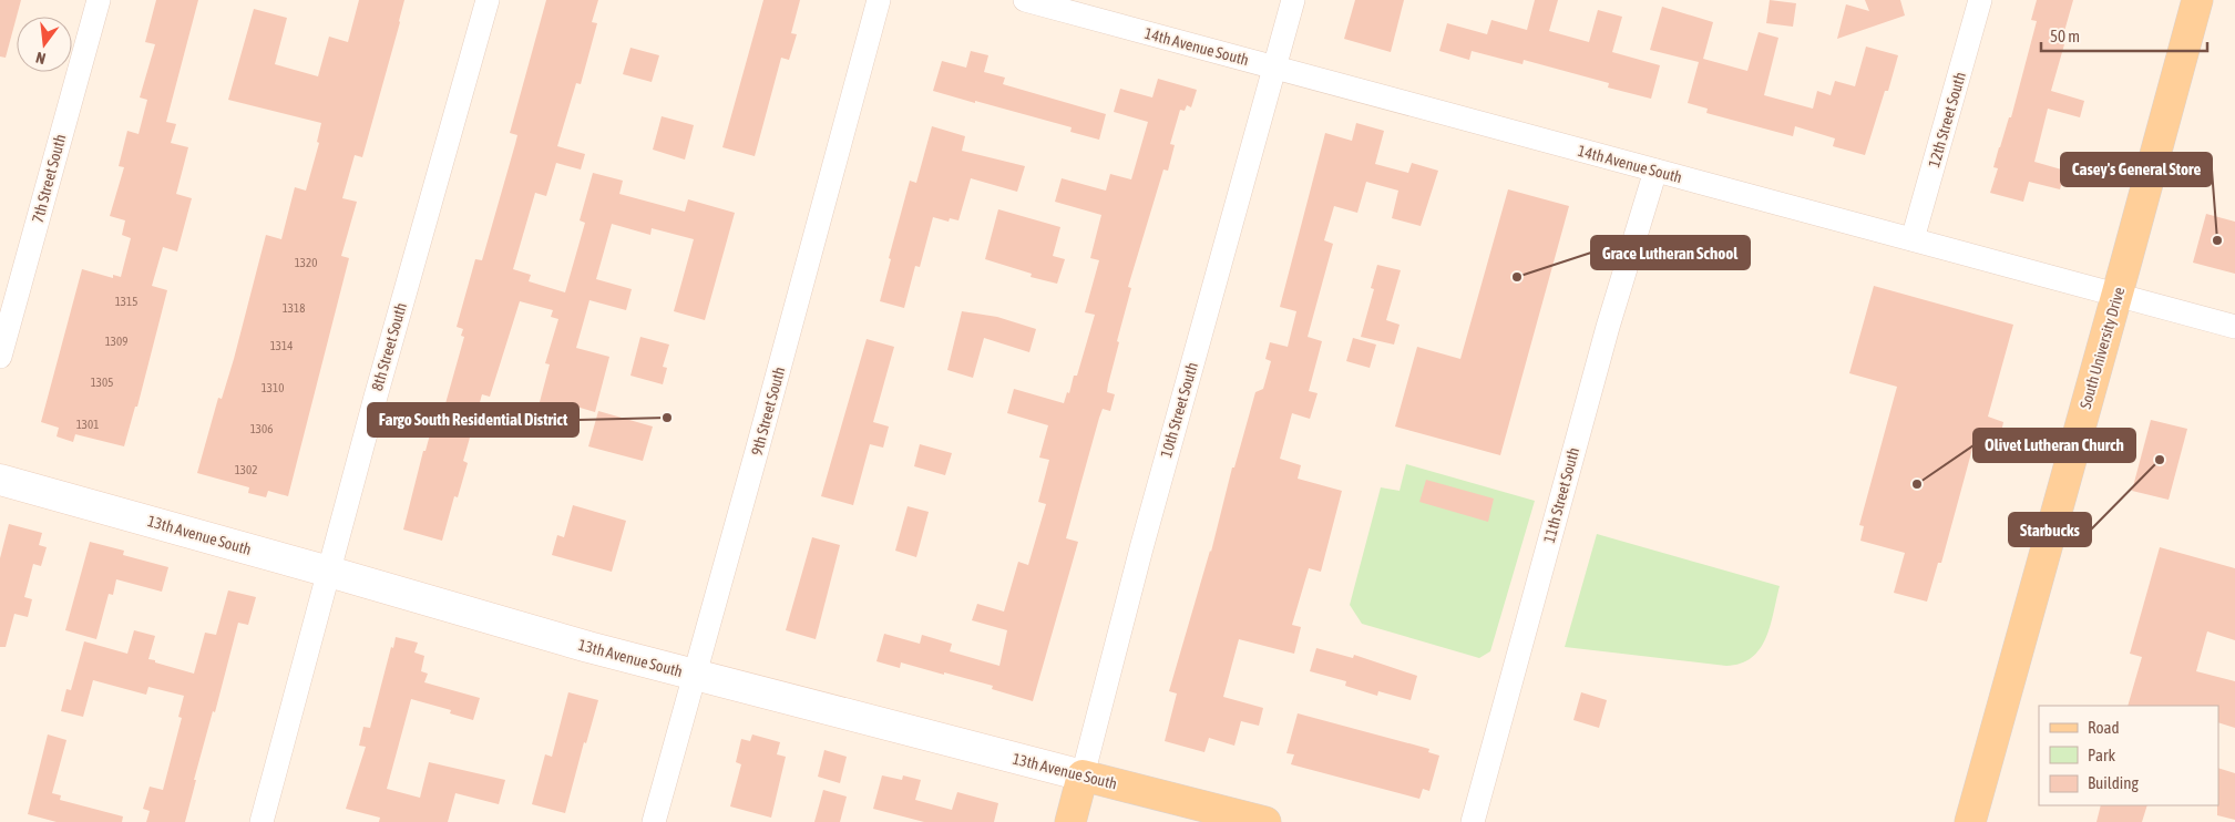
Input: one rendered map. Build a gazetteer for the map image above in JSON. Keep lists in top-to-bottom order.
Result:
{
  "streets": {
    "main road": ["South University Drive", "10th Street South", "13th Avenue South"],
    "street": [
      "14th Avenue South",
      "12th Street South",
      "7th Street South",
      "8th Street South",
      "9th Street South",
      "11th Street South"
    ]
  },
  "crossings": [
    ["14th Avenue South", "12th Street South"],
    ["14th Avenue South", "South University Drive"],
    ["14th Avenue South", "10th Street South"],
    ["14th Avenue South", "11th Street South"],
    ["8th Street South", "13th Avenue South"],
    ["10th Street South", "13th Avenue South"],
    ["9th Street South", "13th Avenue South"]
  ],
  "places": [
    "Casey's General Store",
    "Grace Lutheran School",
    "Fargo South Residential District",
    "Starbucks",
    "Olivet Lutheran Church"
  ],
  "house_numbers": [
    "1320",
    "1315",
    "1318",
    "1309",
    "1314",
    "1305",
    "1310",
    "1301",
    "1306",
    "1302"
  ],
  "legend": ["Road", "Park", "Building"],
  "scale_bar": "50 m",
  "north": "bottom"
}
